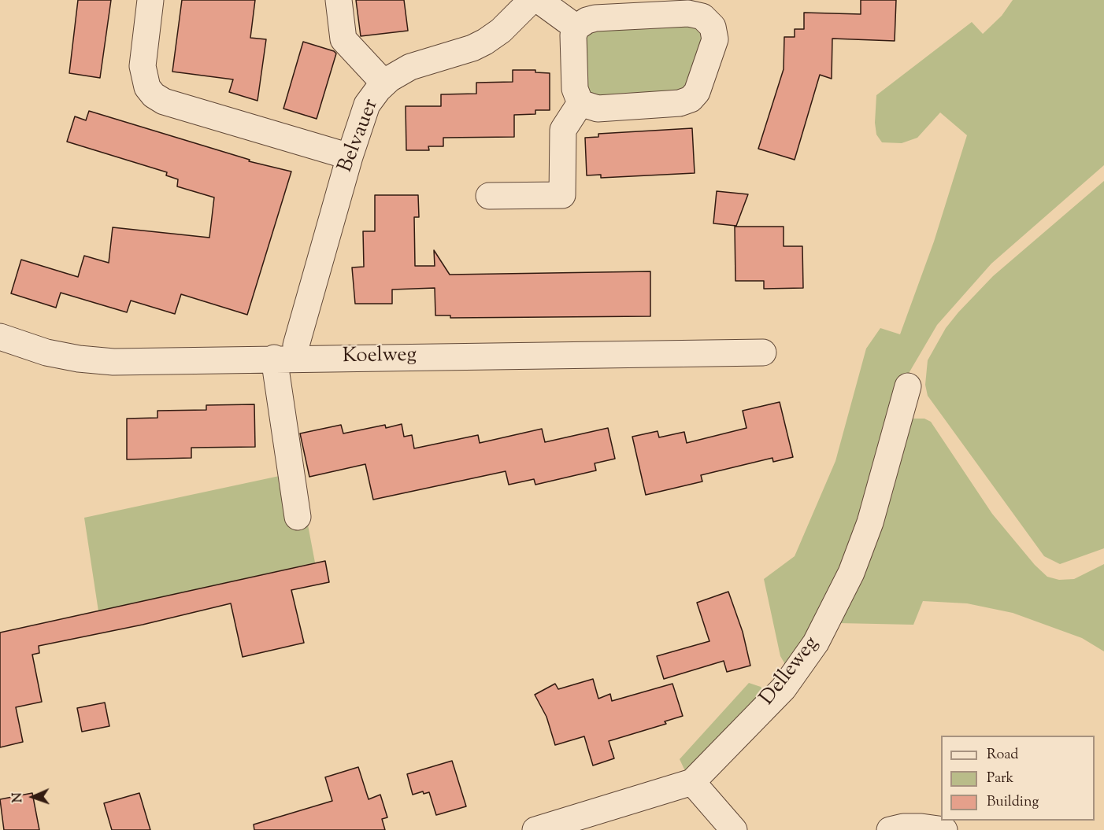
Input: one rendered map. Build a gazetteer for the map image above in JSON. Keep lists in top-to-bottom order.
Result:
{
  "streets": {
    "street": ["Belvauer", "Koelweg", "Delleweg"]
  },
  "crossings": [
    ["Belvauer", "Koelweg"]
  ],
  "legend": ["Road", "Park", "Building"],
  "north": "left"
}
